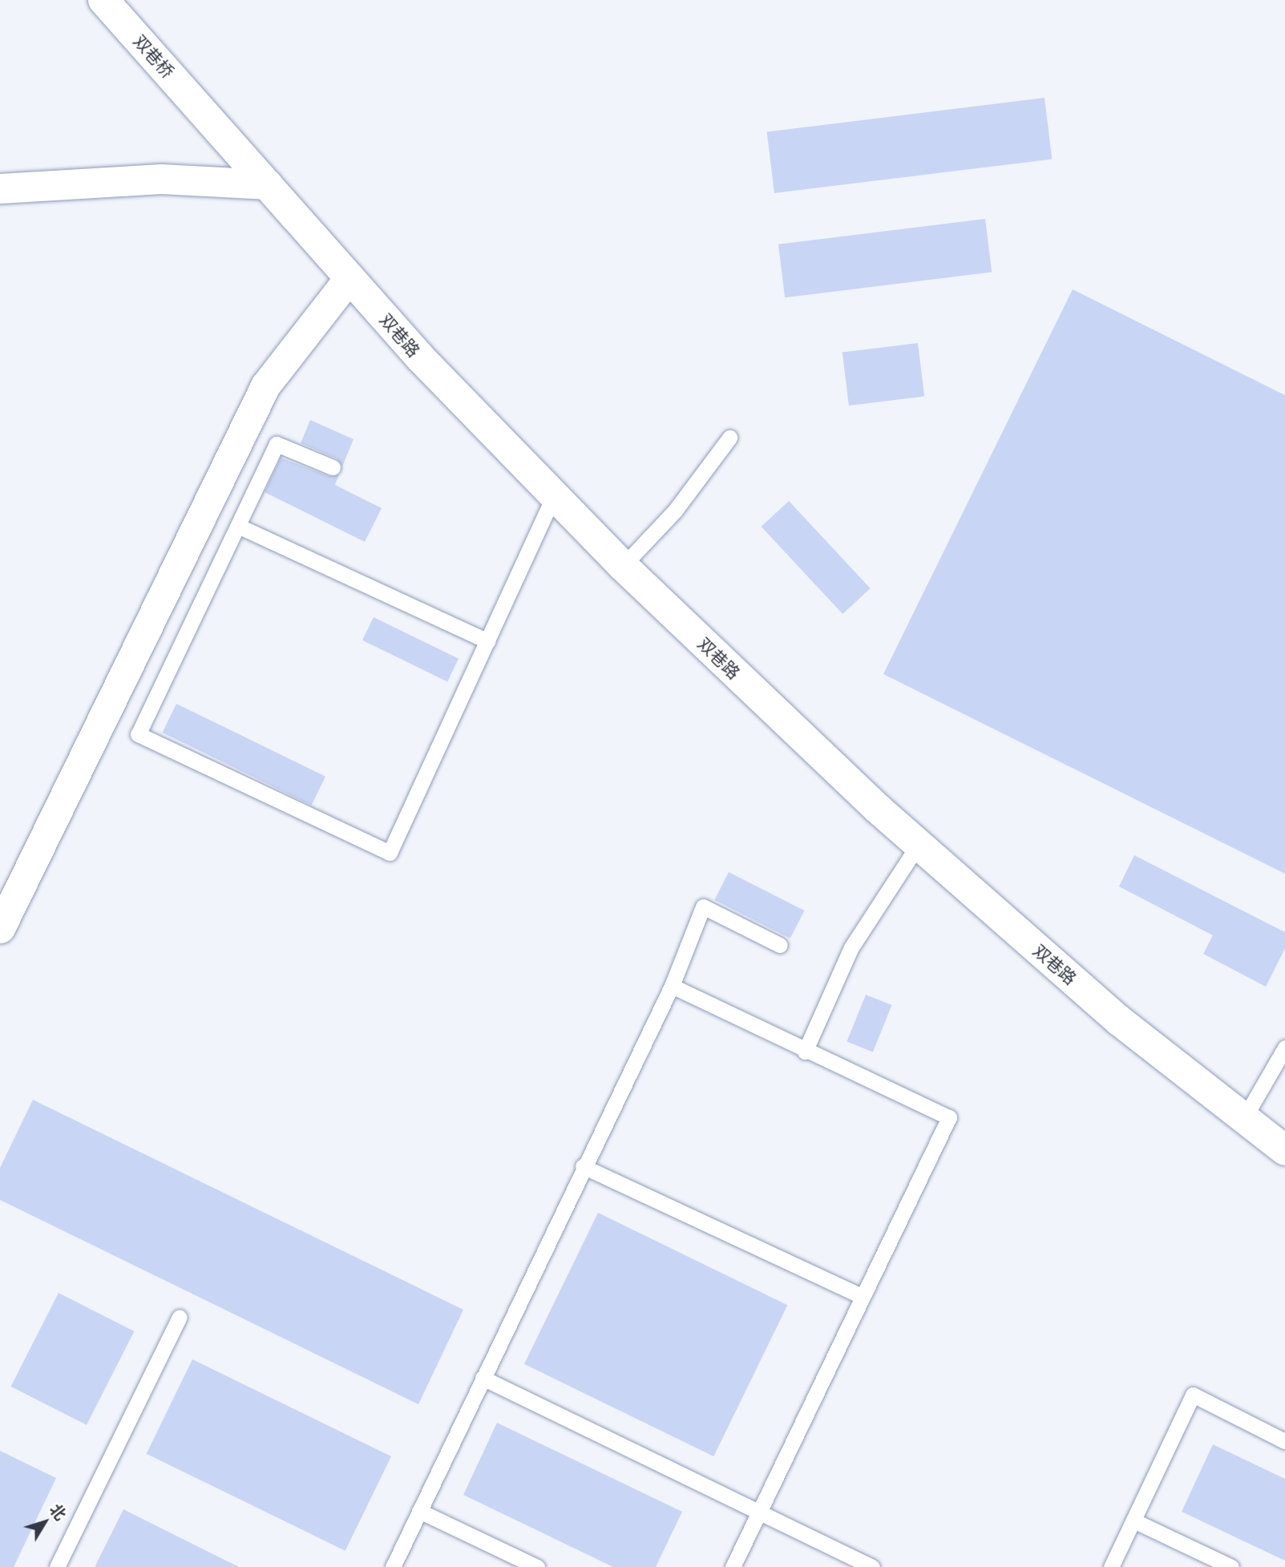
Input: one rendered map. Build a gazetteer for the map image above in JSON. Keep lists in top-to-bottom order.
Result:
{
  "streets": {
    "main road": ["双巷桥", "双巷路"]
  },
  "crossings": [
    ["双巷桥", "双巷路"]
  ],
  "north": "top right"
}
